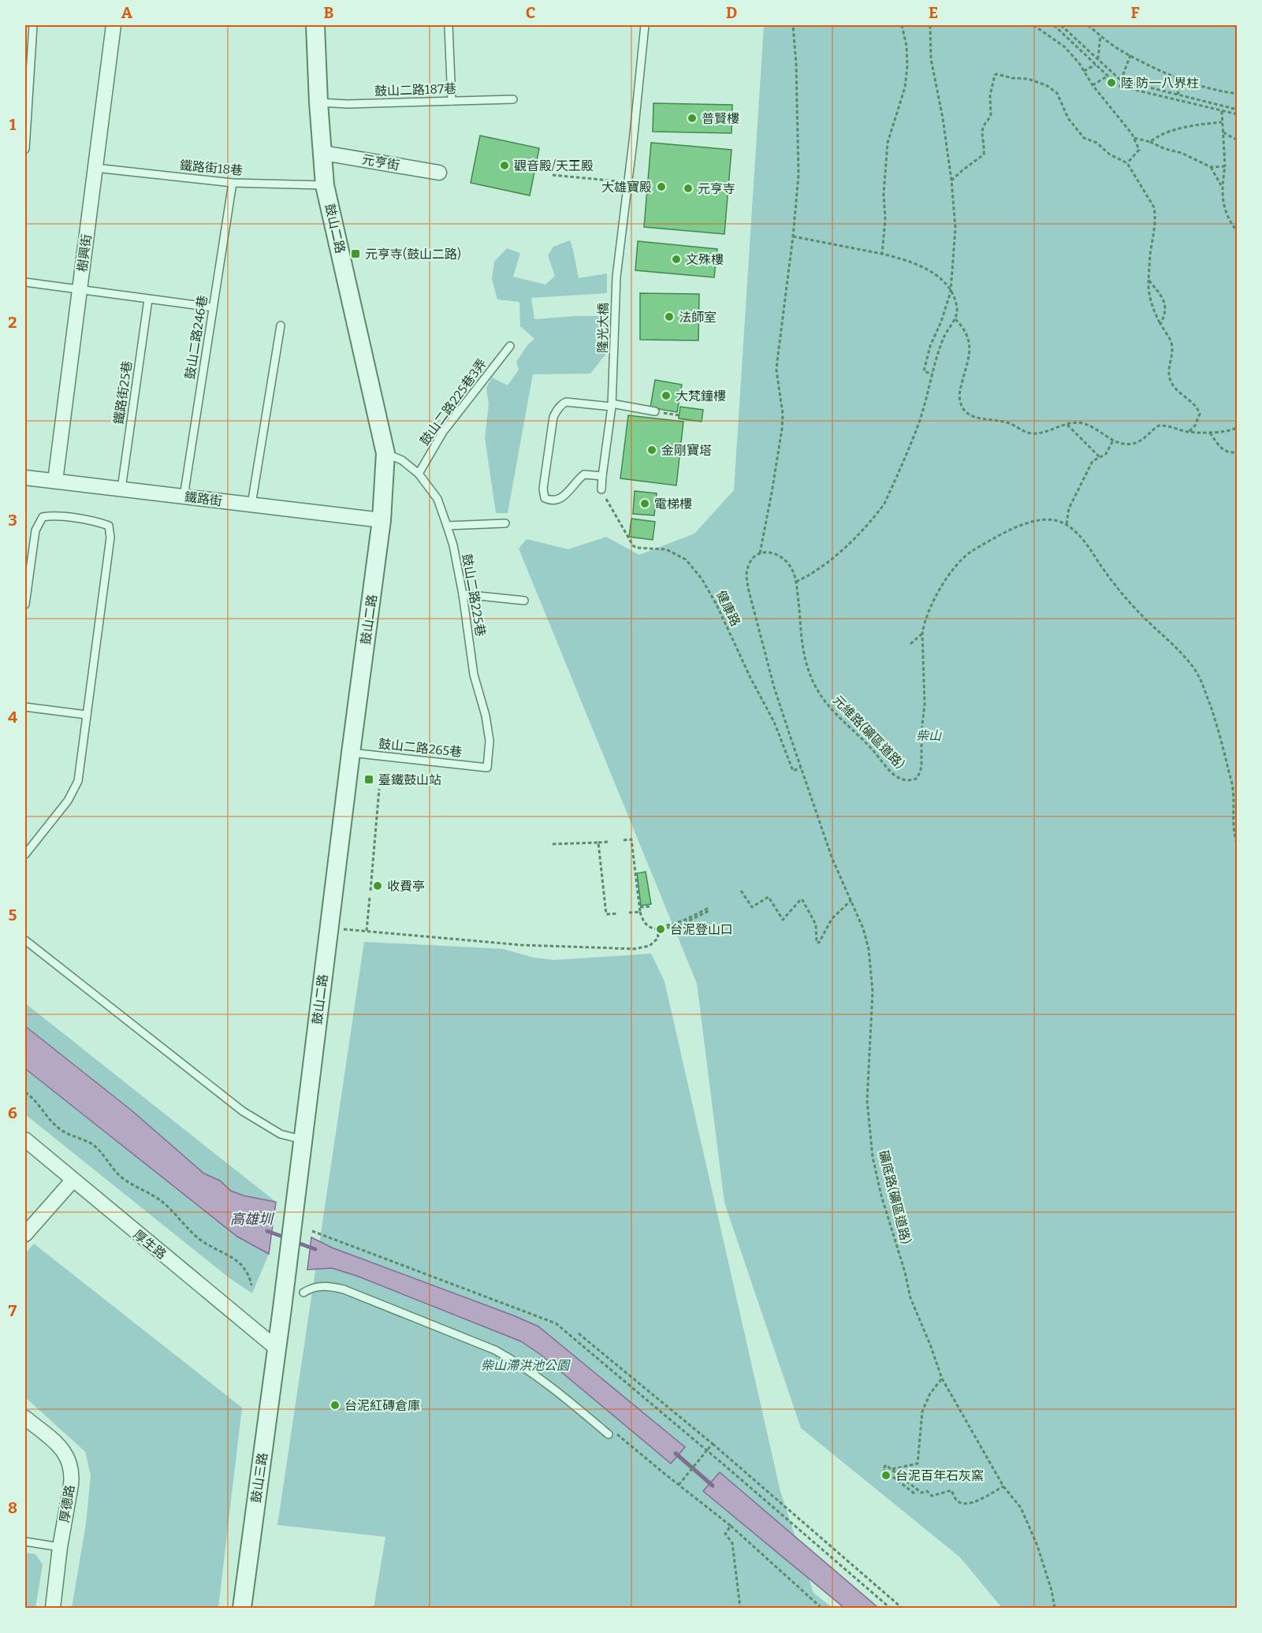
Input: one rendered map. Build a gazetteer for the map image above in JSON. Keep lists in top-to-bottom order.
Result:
{
  "streets": {
    "street": [
      "元亨街",
      "鼓山二路",
      "樹興街",
      "鐵路街",
      "厚生路",
      "鼓山三路",
      "厚德路"
    ],
    "lane": [
      "鼓山二路187巷",
      "鐵路街18巷",
      "隆光大橋",
      "鼓山二路246巷",
      "鐵路街25巷",
      "鼓山二路225巷3弄",
      "鼓山二路225巷",
      "鼓山二路265巷"
    ],
    "path": ["健康路", "元維路(礦區道路)", "礦底路(礦區道路)"]
  },
  "crossings": [
    ["鼓山二路187巷", "鼓山二路"],
    ["元亨街", "鼓山二路"],
    ["鐵路街18巷", "鼓山二路"],
    ["鐵路街18巷", "樹興街"],
    ["鐵路街18巷", "鼓山二路246巷"],
    ["鼓山二路", "鐵路街"],
    ["鼓山二路", "鼓山二路225巷"],
    ["鼓山二路", "鼓山二路265巷"],
    ["鼓山二路", "厚生路"],
    ["鼓山二路", "鼓山三路"],
    ["樹興街", "鐵路街"],
    ["隆光大橋", "健康路"],
    ["鼓山二路246巷", "鐵路街"],
    ["鐵路街25巷", "鐵路街"],
    ["鼓山二路225巷3弄", "鼓山二路225巷"],
    ["鼓山二路225巷", "鼓山二路265巷"],
    ["健康路", "礦底路(礦區道路)"],
    ["厚生路", "鼓山三路"]
  ],
  "water": ["高雄圳"],
  "parks": ["柴山", "柴山滯洪池公園"],
  "places": {
    "other": [
      "陸 防一八界柱",
      "普賢樓",
      "觀音殿/天王殿",
      "大雄寶殿",
      "元亨寺",
      "文殊樓",
      "法師室",
      "大梵鐘樓",
      "金剛寶塔",
      "電梯樓",
      "收費亭",
      "台泥登山口",
      "台泥紅磚倉庫",
      "台泥百年石灰窯"
    ],
    "transit": ["元亨寺(鼓山二路)", "臺鐵鼓山站"]
  },
  "grid": {
    "columns": [
      "A",
      "B",
      "C",
      "D",
      "E",
      "F"
    ],
    "rows": [
      "1",
      "2",
      "3",
      "4",
      "5",
      "6",
      "7",
      "8"
    ]
  }
}
